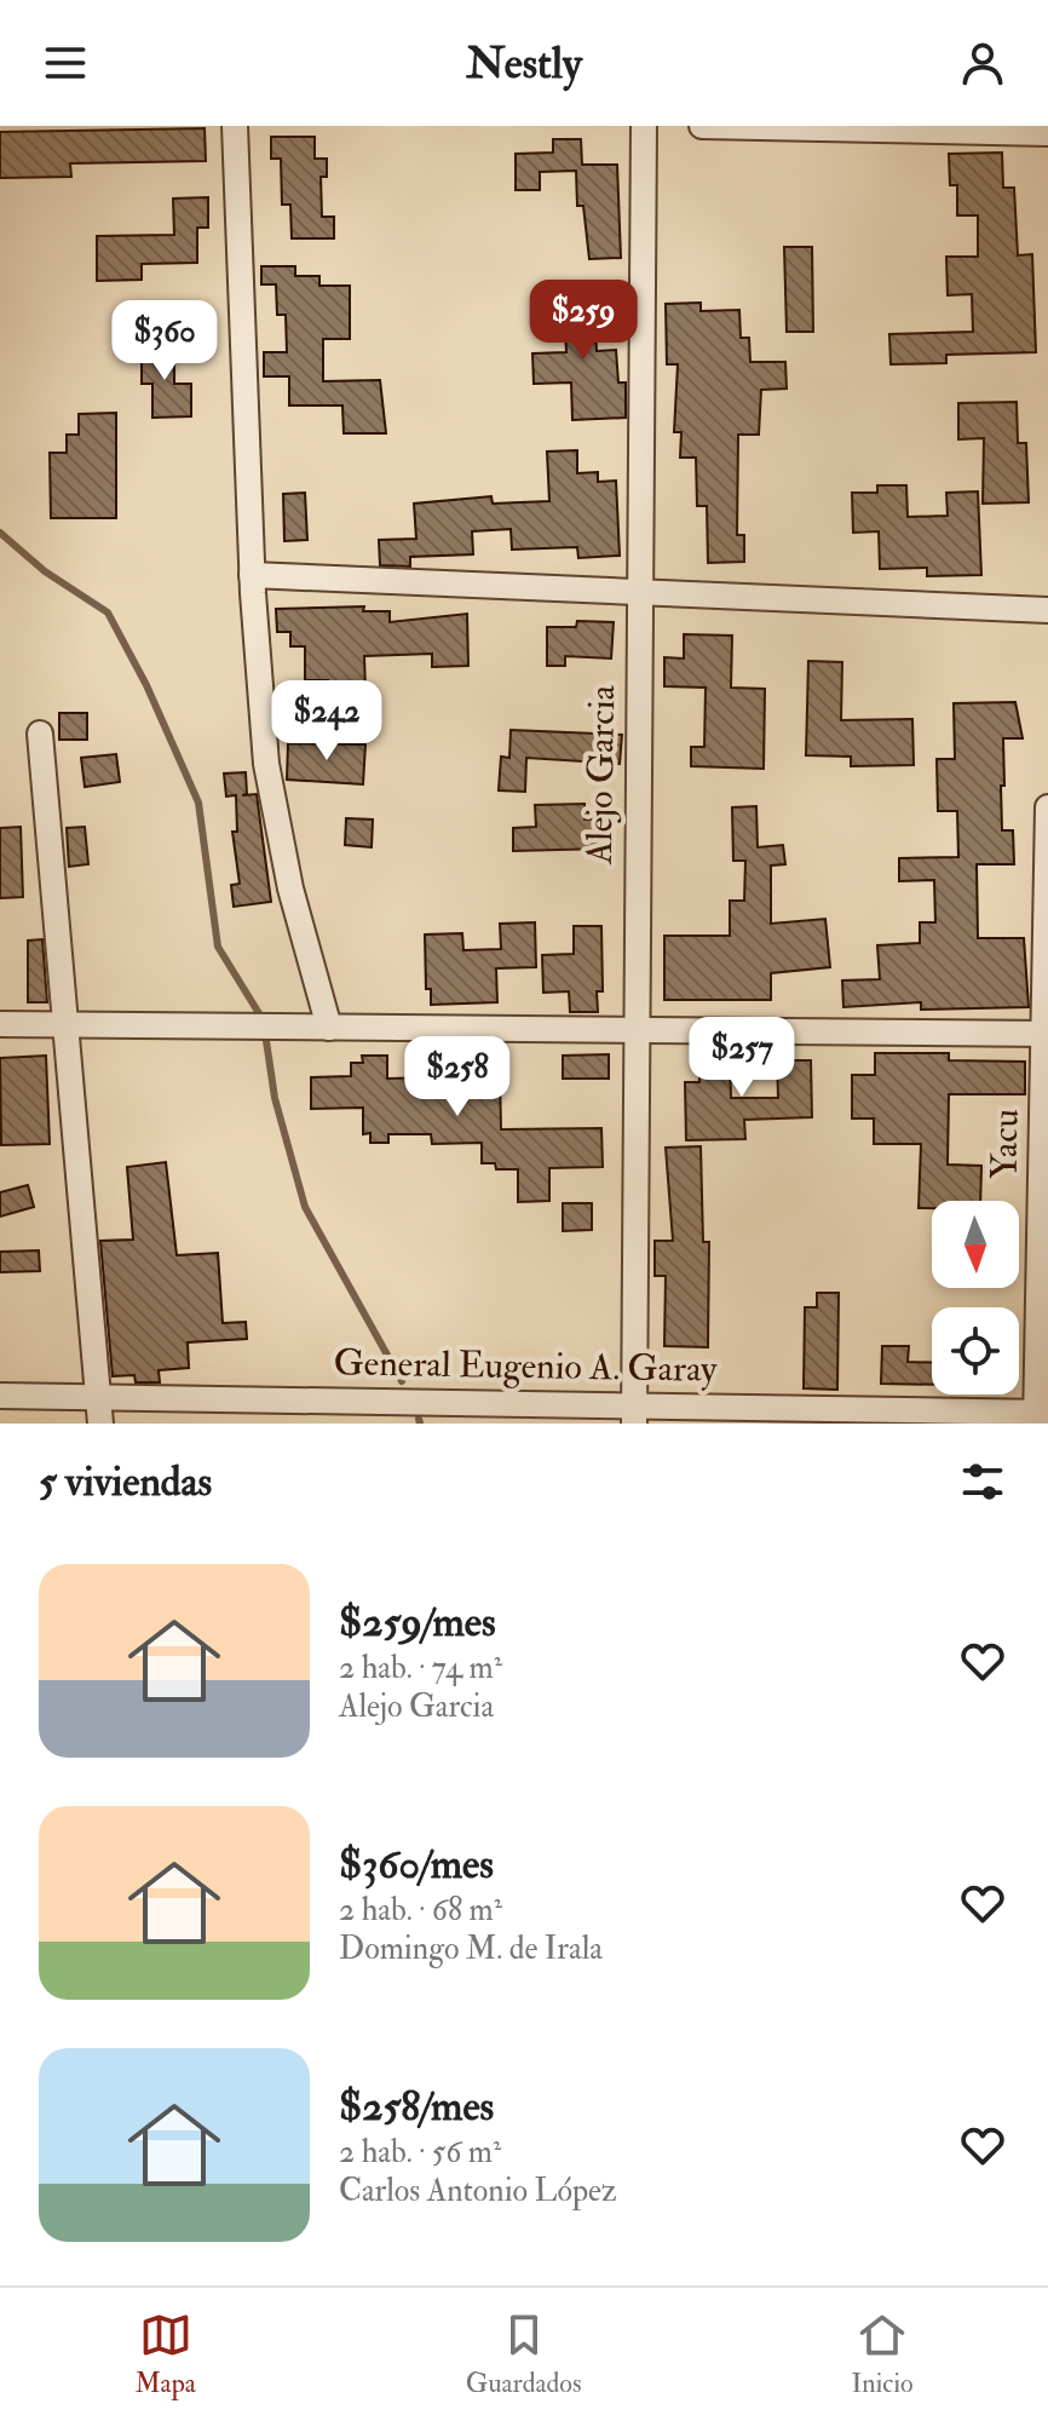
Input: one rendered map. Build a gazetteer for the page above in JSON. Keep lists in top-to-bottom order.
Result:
{
  "streets": {
    "street": ["Alejo Garcia", "Yacu", "General Eugenio A. Garay"]
  },
  "crossings": [
    ["Alejo Garcia", "General Eugenio A. Garay"],
    ["Yacu", "General Eugenio A. Garay"]
  ],
  "north": "bottom",
  "page": {
    "header": "Nestly",
    "price": [
      "$259",
      "$360",
      "$242",
      "$257",
      "$258"
    ],
    "heading": "5 viviendas",
    "list": [
      {
        "name": "$259/mes",
        "note": "2 hab. · 74 m² · Alejo Garcia"
      },
      {
        "name": "$360/mes",
        "note": "2 hab. · 68 m² · Domingo M. de Irala"
      },
      {
        "name": "$258/mes",
        "note": "2 hab. · 56 m² · Carlos Antonio López"
      }
    ],
    "tabs": ["Mapa", "Guardados", "Inicio"]
  }
}
